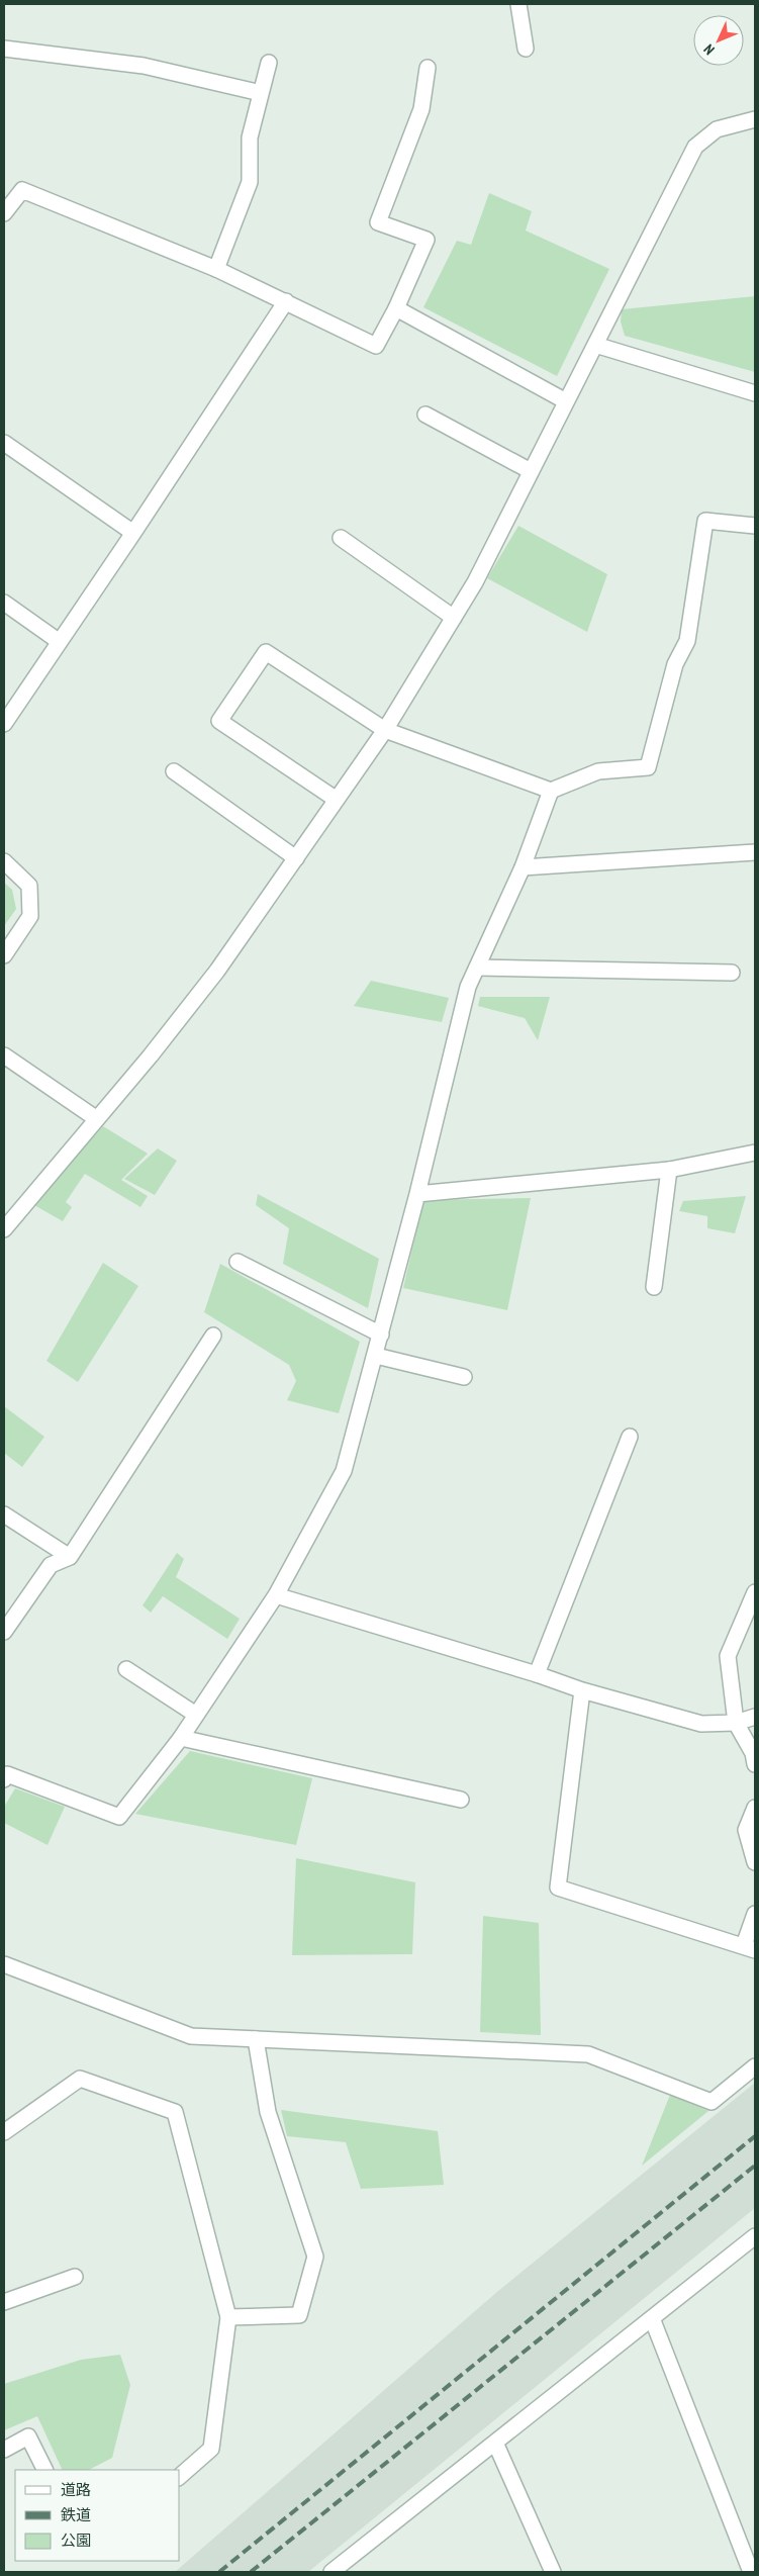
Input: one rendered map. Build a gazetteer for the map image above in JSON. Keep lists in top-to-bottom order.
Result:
{
  "legend": ["道路", "鉄道", "公園"],
  "north": "bottom left"
}
